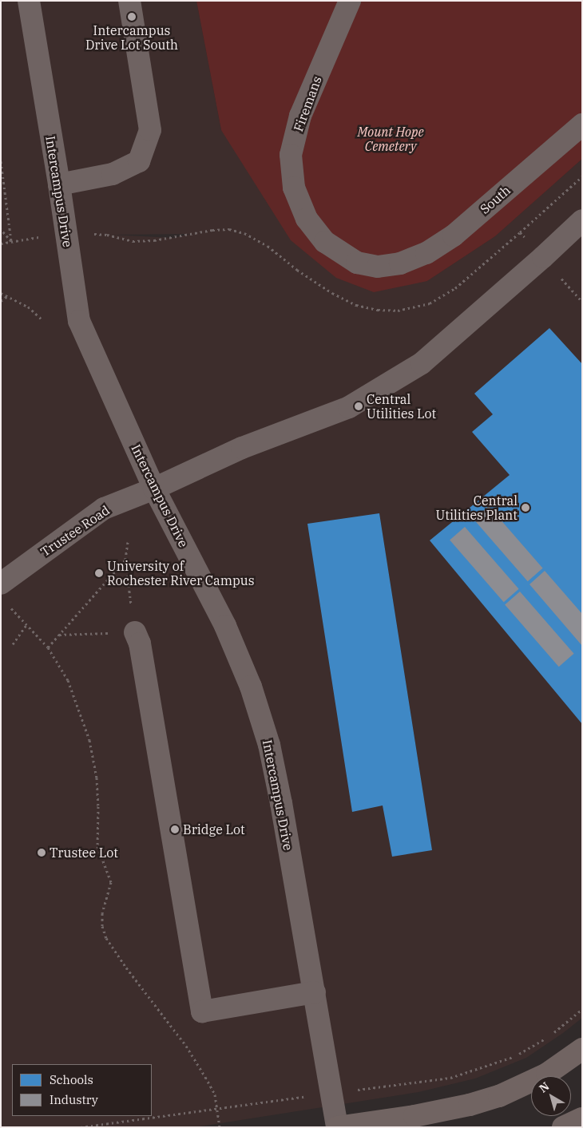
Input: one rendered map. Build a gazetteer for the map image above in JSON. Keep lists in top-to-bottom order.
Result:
{
  "streets": {
    "street": [
      "Firemans",
      "Intercampus Drive",
      "South",
      "Trustee Road"
    ]
  },
  "crossings": [
    ["Firemans", "South"],
    ["Intercampus Drive", "Trustee Road"]
  ],
  "parks": ["Mount Hope Cemetery"],
  "places": [
    "Intercampus Drive Lot South",
    "Central Utilities Lot",
    "Central Utilities Plant",
    "University of Rochester River Campus",
    "Bridge Lot",
    "Trustee Lot"
  ],
  "legend": ["Schools", "Industry"],
  "north": "top left"
}
